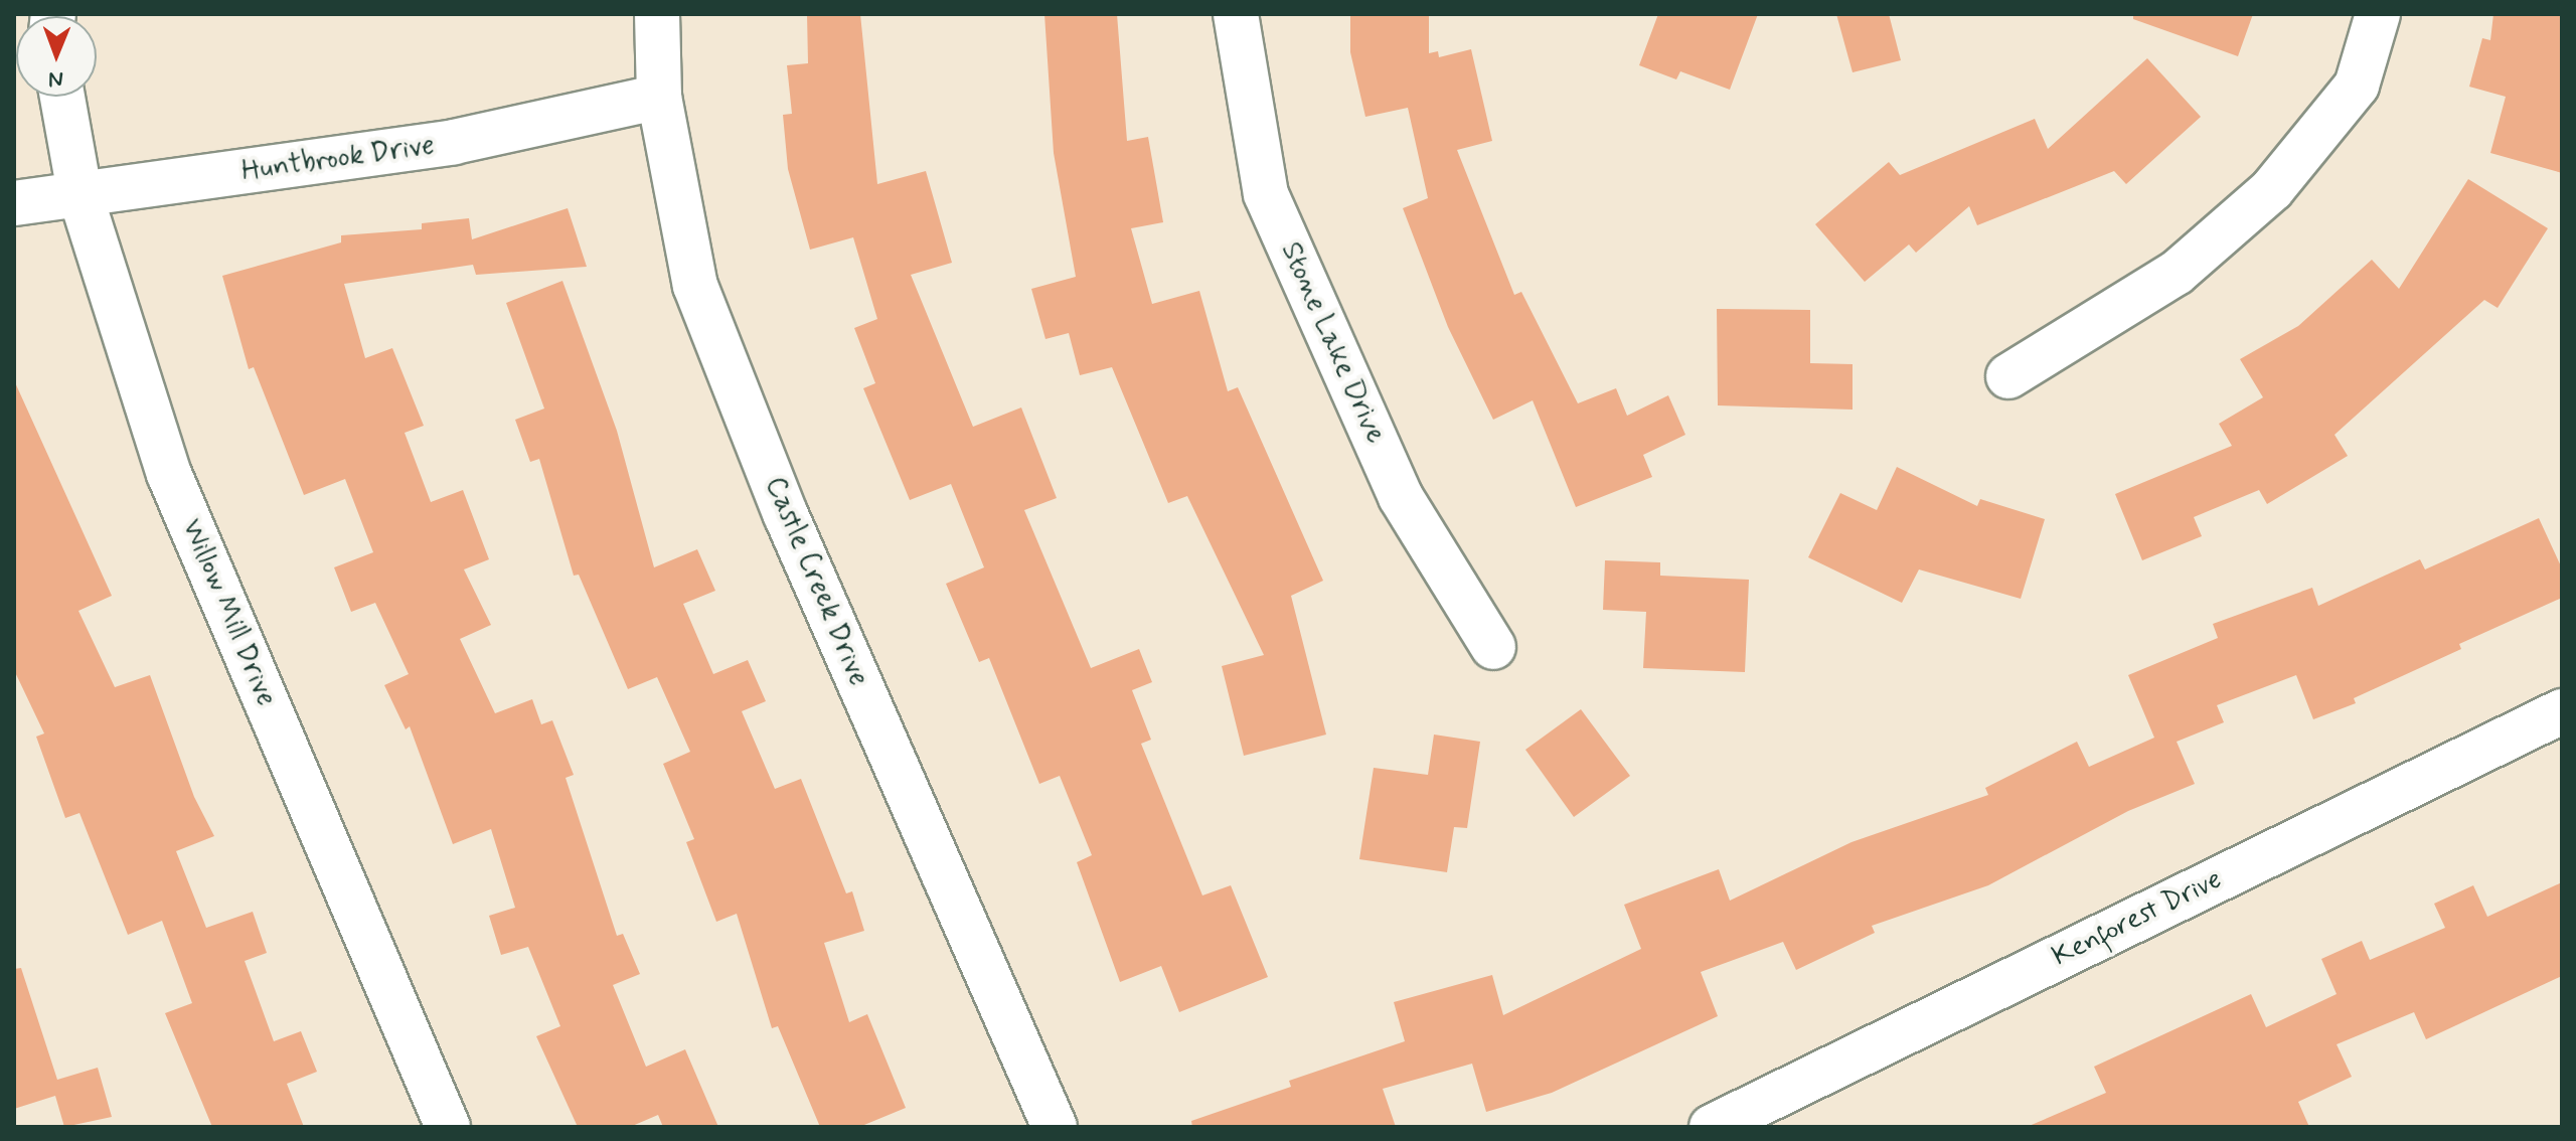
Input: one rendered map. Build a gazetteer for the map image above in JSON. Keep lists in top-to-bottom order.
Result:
{
  "streets": {
    "street": [
      "Huntbrook Drive",
      "Stone Lake Drive",
      "Castle Creek Drive",
      "Willow Mill Drive",
      "Kenforest Drive"
    ]
  },
  "crossings": [
    ["Huntbrook Drive", "Castle Creek Drive"],
    ["Huntbrook Drive", "Willow Mill Drive"]
  ],
  "north": "bottom"
}
